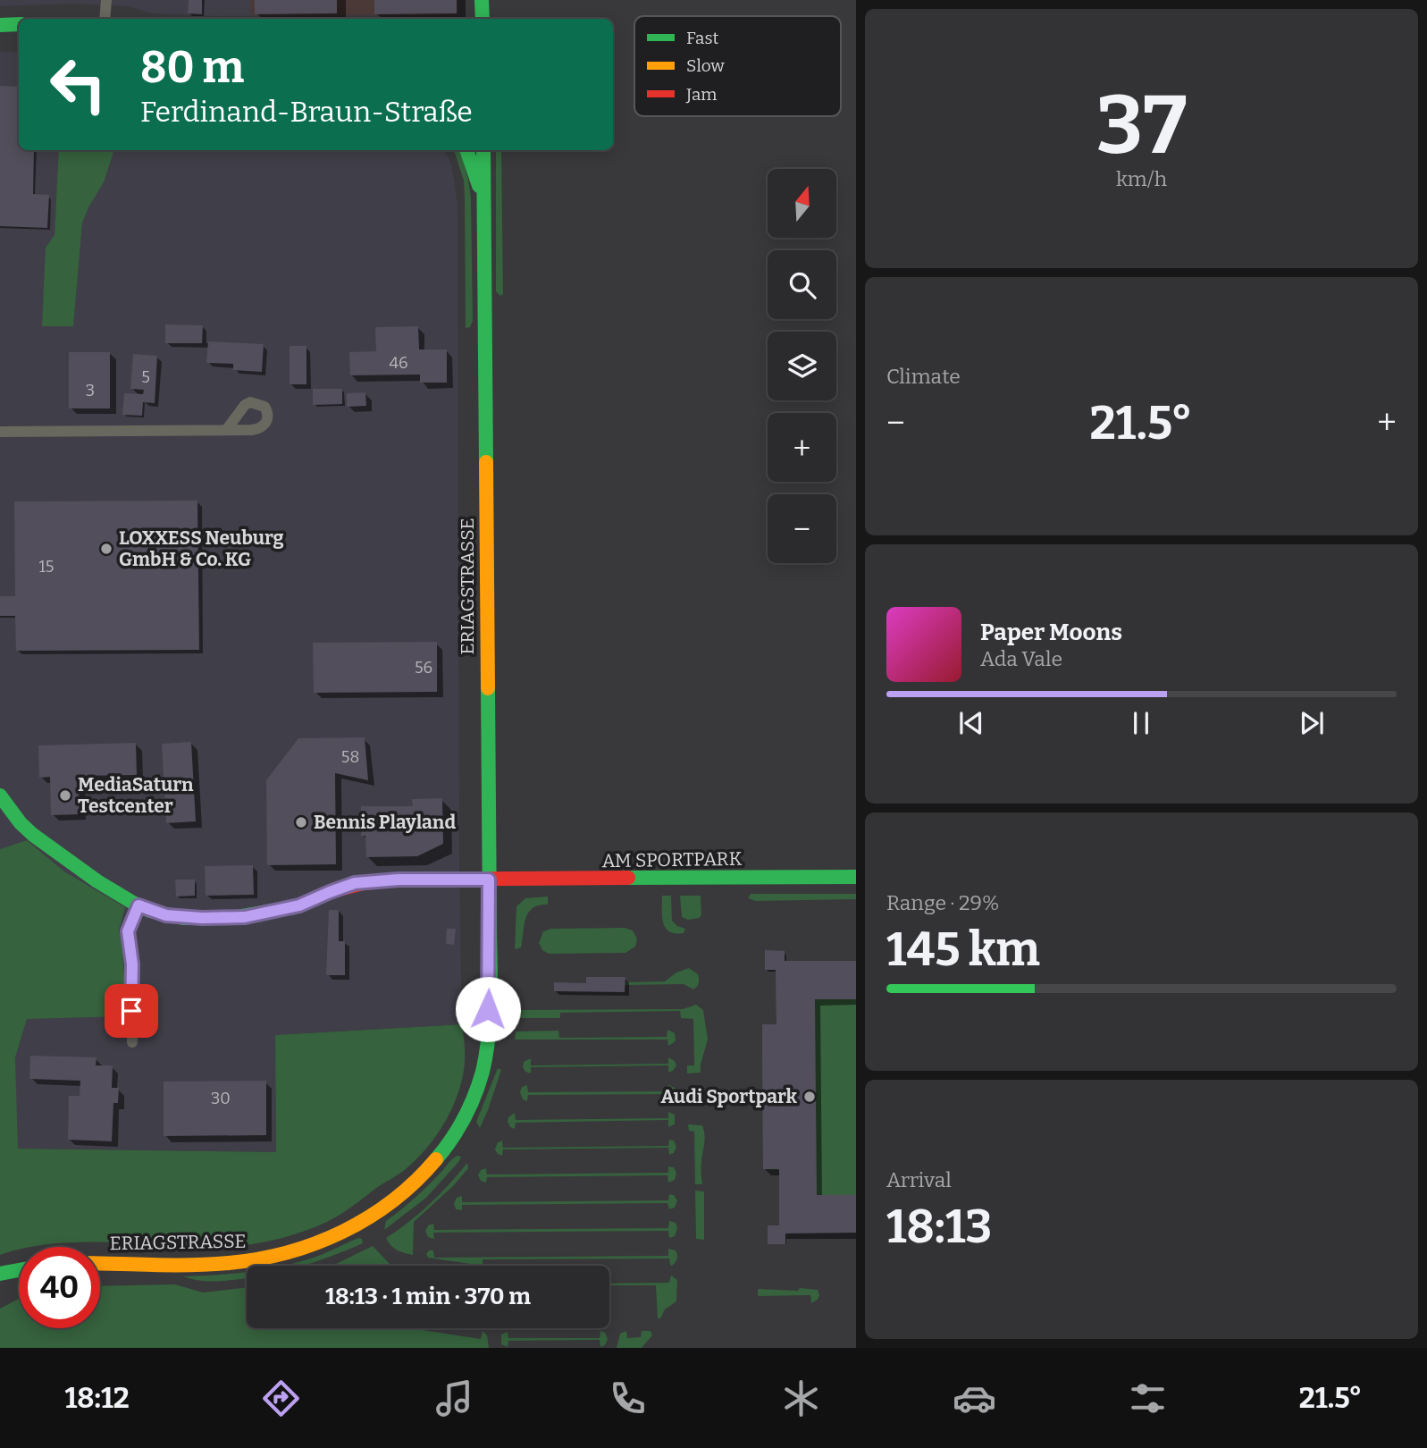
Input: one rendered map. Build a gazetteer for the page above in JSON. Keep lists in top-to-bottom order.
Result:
{
  "streets": {
    "street": ["ERIAGSTRASSE", "AM SPORTPARK"]
  },
  "crossings": [
    ["ERIAGSTRASSE", "AM SPORTPARK"]
  ],
  "places": [
    "LOXXESS Neuburg GmbH & Co. KG",
    "MediaSaturn Testcenter",
    "Bennis Playland",
    "Audi Sportpark"
  ],
  "house_numbers": [
    "46",
    "5",
    "3",
    "15",
    "56",
    "58",
    "30"
  ],
  "legend": ["Fast", "Slow", "Jam"],
  "north": "top",
  "page": {
    "tile": [
      ["37", "km/h"],
      "Climate",
      ["Range · 29%", "145 km"],
      ["Arrival", "18:13"]
    ],
    "turn": ["80 m", "Ferdinand-Braun-Straße"],
    "map_buttons": ["+", "−"],
    "heat": ["−", "21.5°", "+"],
    "song": ["Paper Moons", "Ada Vale"],
    "limit": "40",
    "trip": "18:13 · 1 min · 370 m",
    "tabs": ["18:12", "21.5°"]
  }
}
